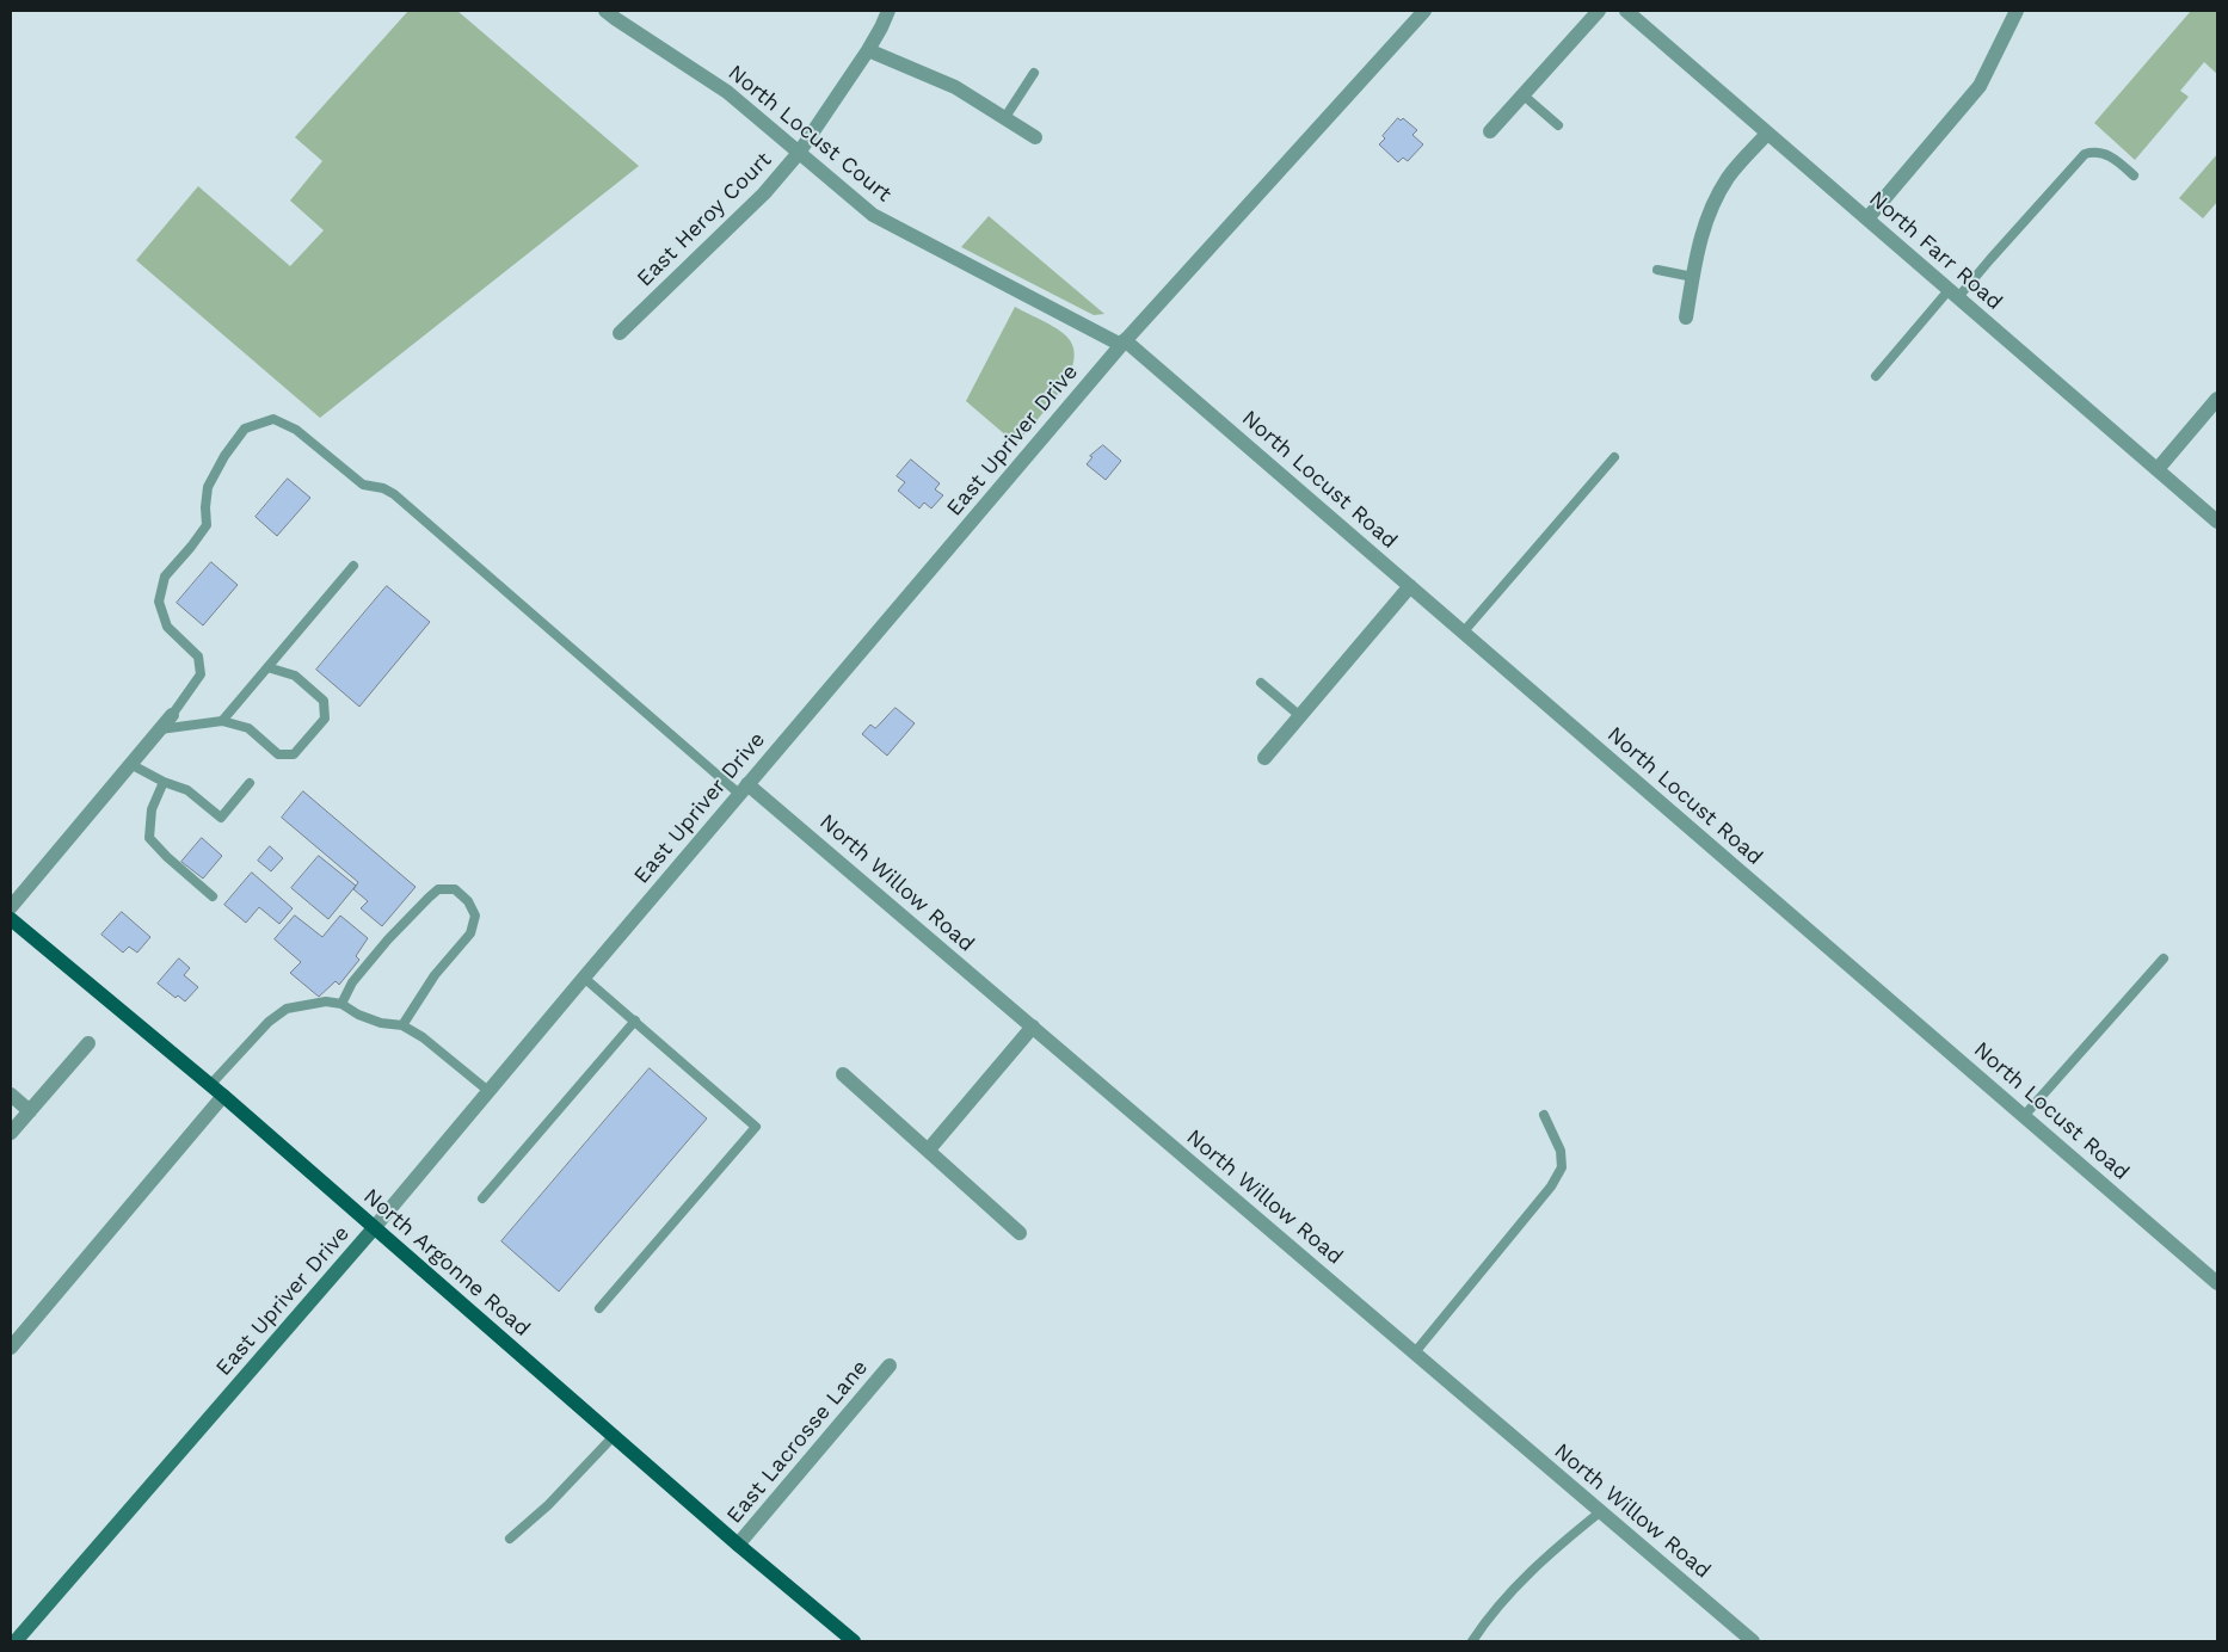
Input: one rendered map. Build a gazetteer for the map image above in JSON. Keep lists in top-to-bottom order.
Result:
{
  "streets": {
    "main road": ["East Upriver Drive", "North Argonne Road"],
    "street": [
      "North Locust Court",
      "East Heroy Court",
      "North Farr Road",
      "North Locust Road",
      "North Willow Road",
      "East Lacrosse Lane"
    ]
  },
  "crossings": [
    ["North Locust Court", "East Heroy Court"],
    ["North Locust Court", "East Upriver Drive"],
    ["North Locust Court", "North Locust Road"],
    ["East Upriver Drive", "North Locust Road"],
    ["East Upriver Drive", "North Willow Road"],
    ["East Upriver Drive", "North Argonne Road"],
    ["North Argonne Road", "East Lacrosse Lane"]
  ]
}
